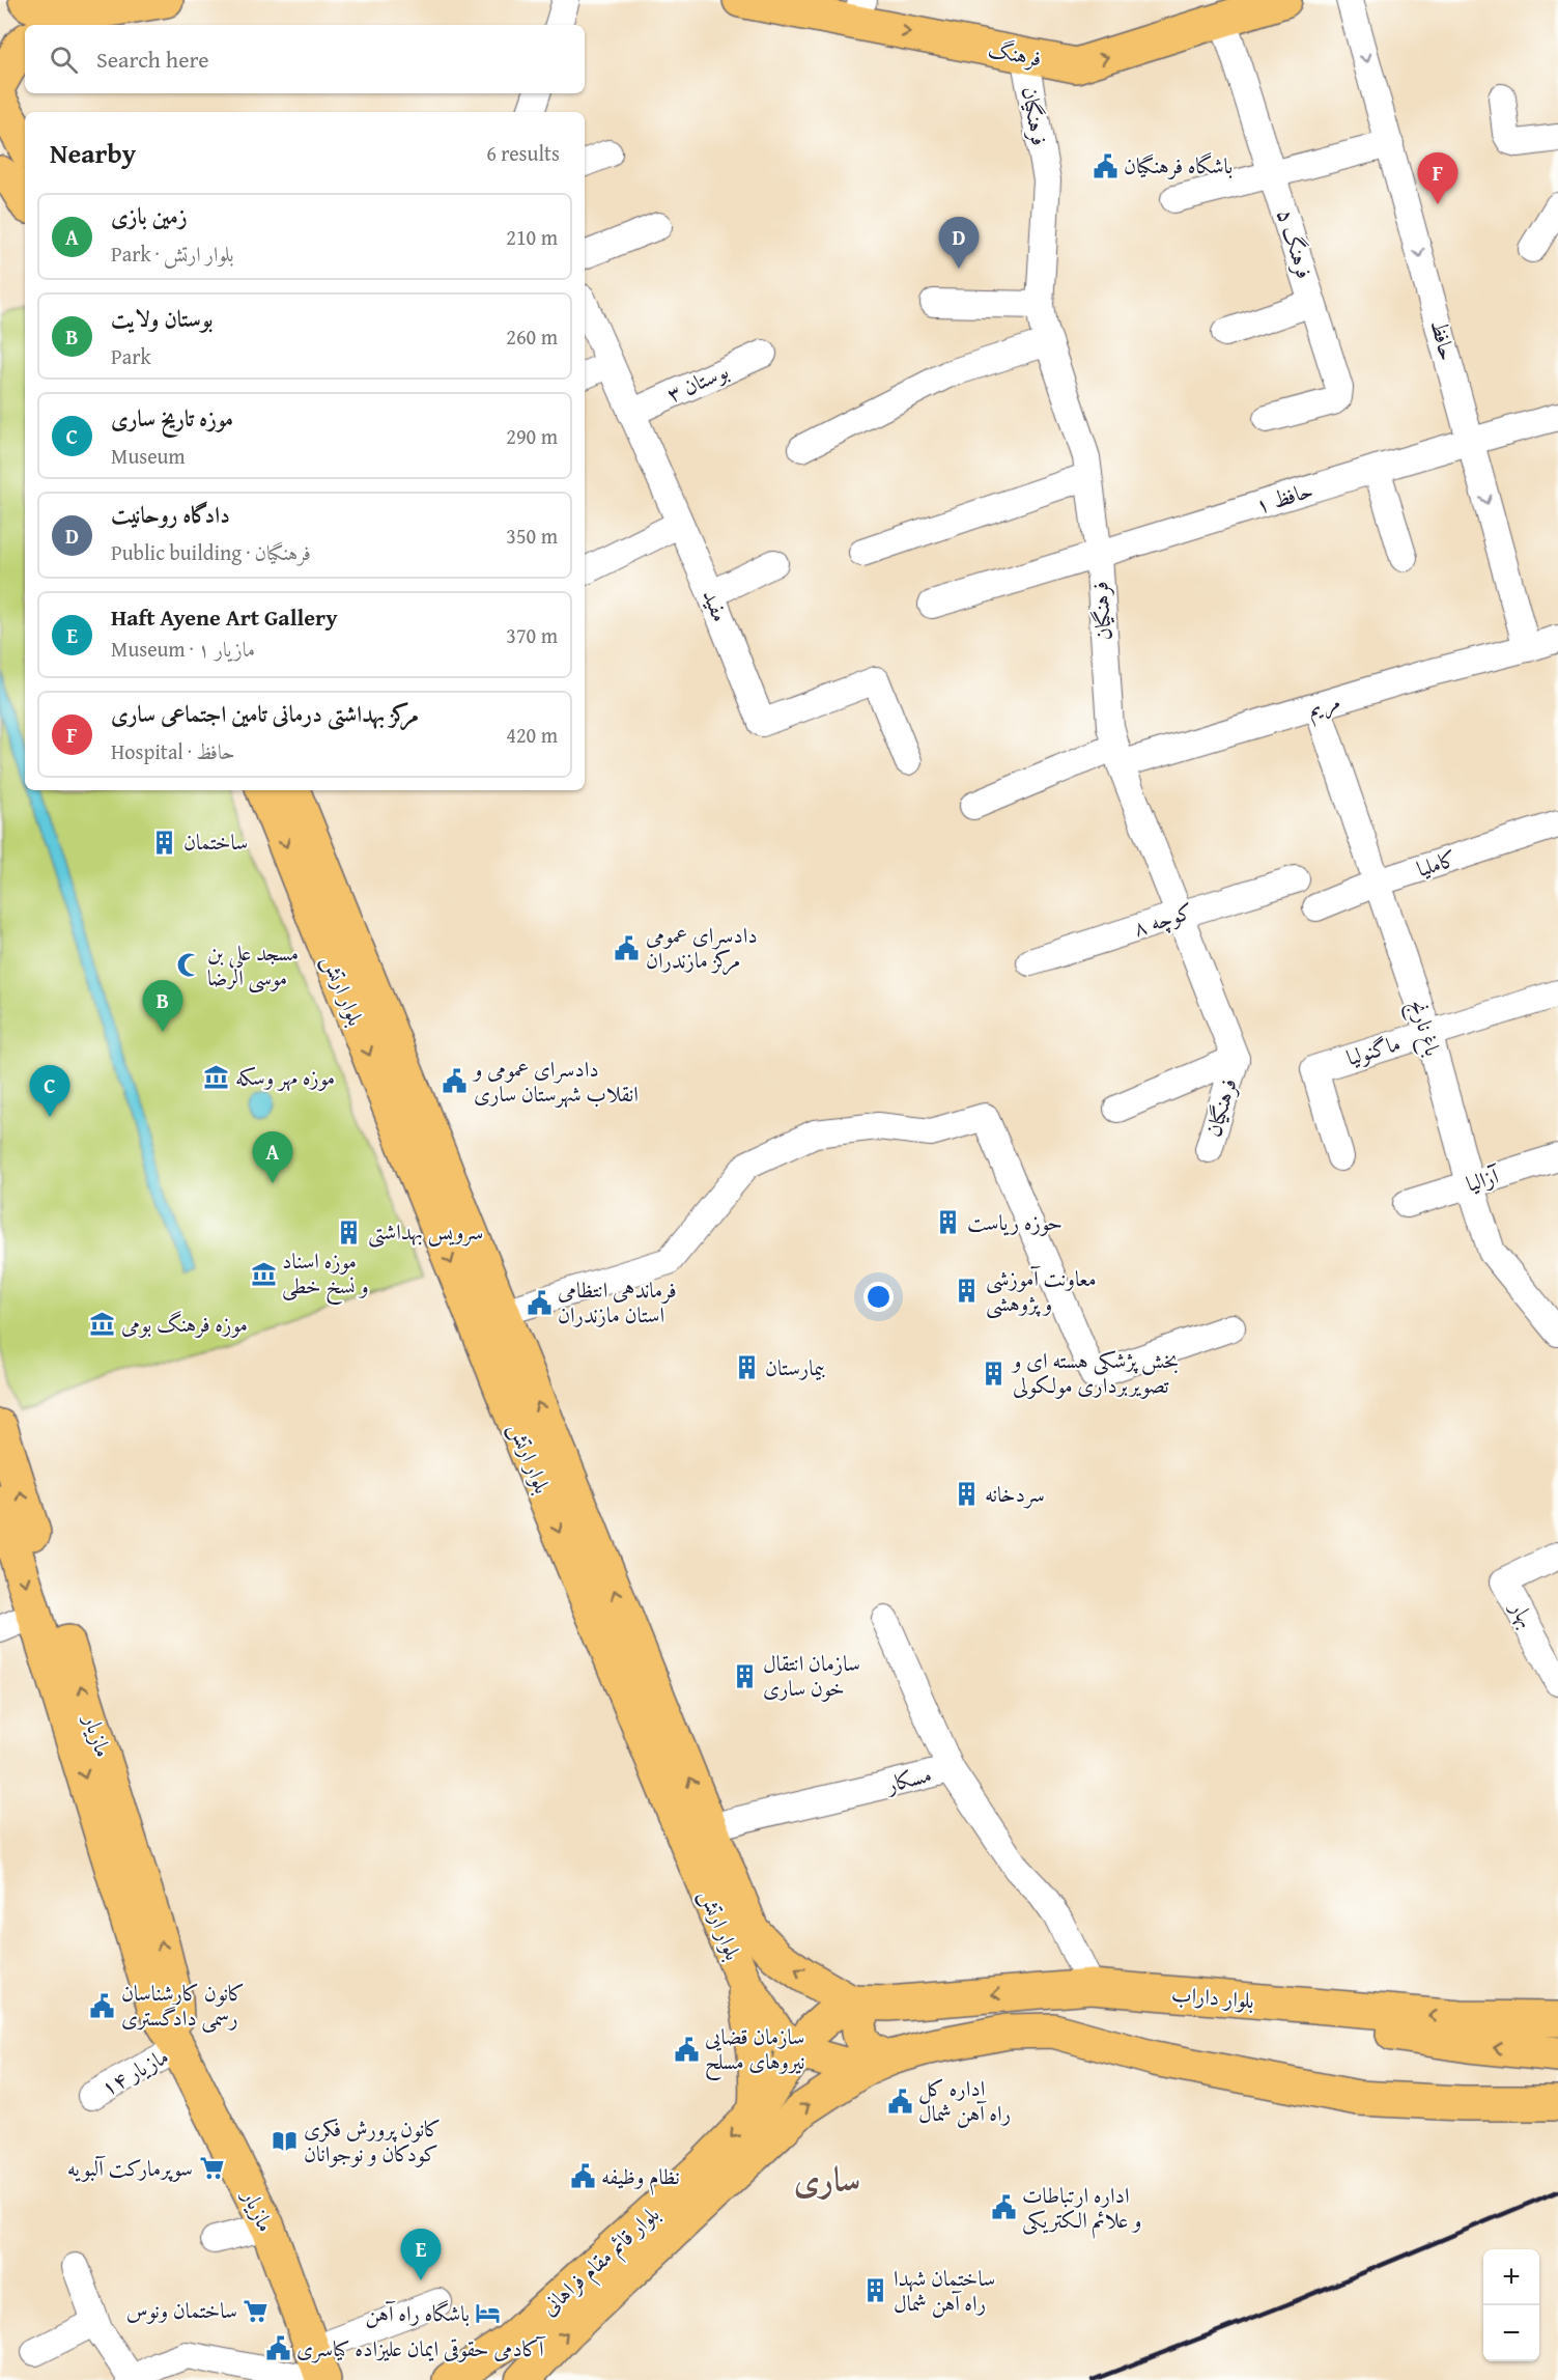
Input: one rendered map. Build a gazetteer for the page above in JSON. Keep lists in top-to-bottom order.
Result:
{
  "streets": {
    "main road": [
      "فرهنگ",
      "بلوار ارتش",
      "مازیار",
      "بلوار داراب",
      "بلوار قائم مقام فراهانی"
    ],
    "street": [
      "فرهنگیان",
      "فرهنگ ۵",
      "حافظ",
      "بوستان ۳",
      "حافظ ۱",
      "مفید",
      "مریم",
      "کاملیا",
      "کوچه ۸",
      "باغ نارنج",
      "ماگنولیا",
      "آزالیا",
      "بهار",
      "مسکار",
      "مازیار ۱۴"
    ]
  },
  "crossings": [
    ["فرهنگ", "فرهنگیان"],
    ["فرهنگ", "فرهنگ ۵"],
    ["فرهنگیان", "حافظ ۱"],
    ["فرهنگیان", "مریم"],
    ["فرهنگیان", "کوچه ۸"],
    ["حافظ", "حافظ ۱"],
    ["حافظ", "مریم"],
    ["بوستان ۳", "مفید"],
    ["مریم", "باغ نارنج"],
    ["کاملیا", "باغ نارنج"],
    ["بلوار ارتش", "مسکار"],
    ["بلوار ارتش", "بلوار داراب"],
    ["بلوار ارتش", "بلوار قائم مقام فراهانی"],
    ["باغ نارنج", "ماگنولیا"],
    ["باغ نارنج", "آزالیا"],
    ["مازیار", "مازیار ۱۴"],
    ["بلوار داراب", "بلوار قائم مقام فراهانی"]
  ],
  "one_way": ["فرهنگ", "حافظ"],
  "districts": ["ساری"],
  "places": {
    "public building": [
      "باشگاه فرهنگیان",
      "دادسرای عمومی مرکز مازندران",
      "دادسرای عمومی و انقلاب شهرستان ساری",
      "فرماندهی انتظامی استان مازندران",
      "کانون کارشناسان رسمی دادگستری",
      "سازمان قضایی نیروهای مسلح",
      "اداره کل راه آهن شمال",
      "نظام وظیفه",
      "اداره ارتباطات و علائم الکتریکی",
      "آکادمی حقوقی ایمان علیزاده کیاسری"
    ],
    "building": [
      "ساختمان",
      "حوزه ریاست",
      "سرویس بهداشتی",
      "معاونت آموزشی و پژوهشی",
      "بیمارستان",
      "بخش پژشکی هسته ای و تصویربرداری مولکولی",
      "سردخانه",
      "سازمان انتقال خون ساری",
      "ساختمان شهدا راه آهن شمال"
    ],
    "mosque": ["مسجد علی بن موسی الرضا"],
    "museum": ["موزه مهر وسکه", "موزه اسناد و نسخ خطی", "موزه فرهنگ بومی"],
    "library": ["کانون پرورش فکری کودکان و نوجوانان"],
    "supermarket": ["سوپرمارکت آلبویه", "ساختمان ونوس"],
    "hotel": ["باشگاه راه آهن"]
  },
  "page": {
    "search": "Search here",
    "heading": ["Nearby", "6 results"],
    "pins": [
      "F",
      "D",
      "B",
      "C",
      "A",
      "E"
    ],
    "list": [
      {
        "mark": "A",
        "name": "زمین بازی",
        "note": "Park · بلوار ارتش",
        "value": "210 m"
      },
      {
        "mark": "B",
        "name": "بوستان ولایت",
        "note": "Park",
        "value": "260 m"
      },
      {
        "mark": "C",
        "name": "موزه تاریخ ساری",
        "note": "Museum",
        "value": "290 m"
      },
      {
        "mark": "D",
        "name": "دادگاه روحانیت",
        "note": "Public building · فرهنگیان",
        "value": "350 m"
      },
      {
        "mark": "E",
        "name": "Haft Ayene Art Gallery",
        "note": "Museum · مازیار ۱",
        "value": "370 m"
      },
      {
        "mark": "F",
        "name": "مرکز بهداشتی درمانی تامین اجتماعی ساری",
        "note": "Hospital · حافظ",
        "value": "420 m"
      }
    ],
    "map_buttons": ["+", "−"]
  }
}
